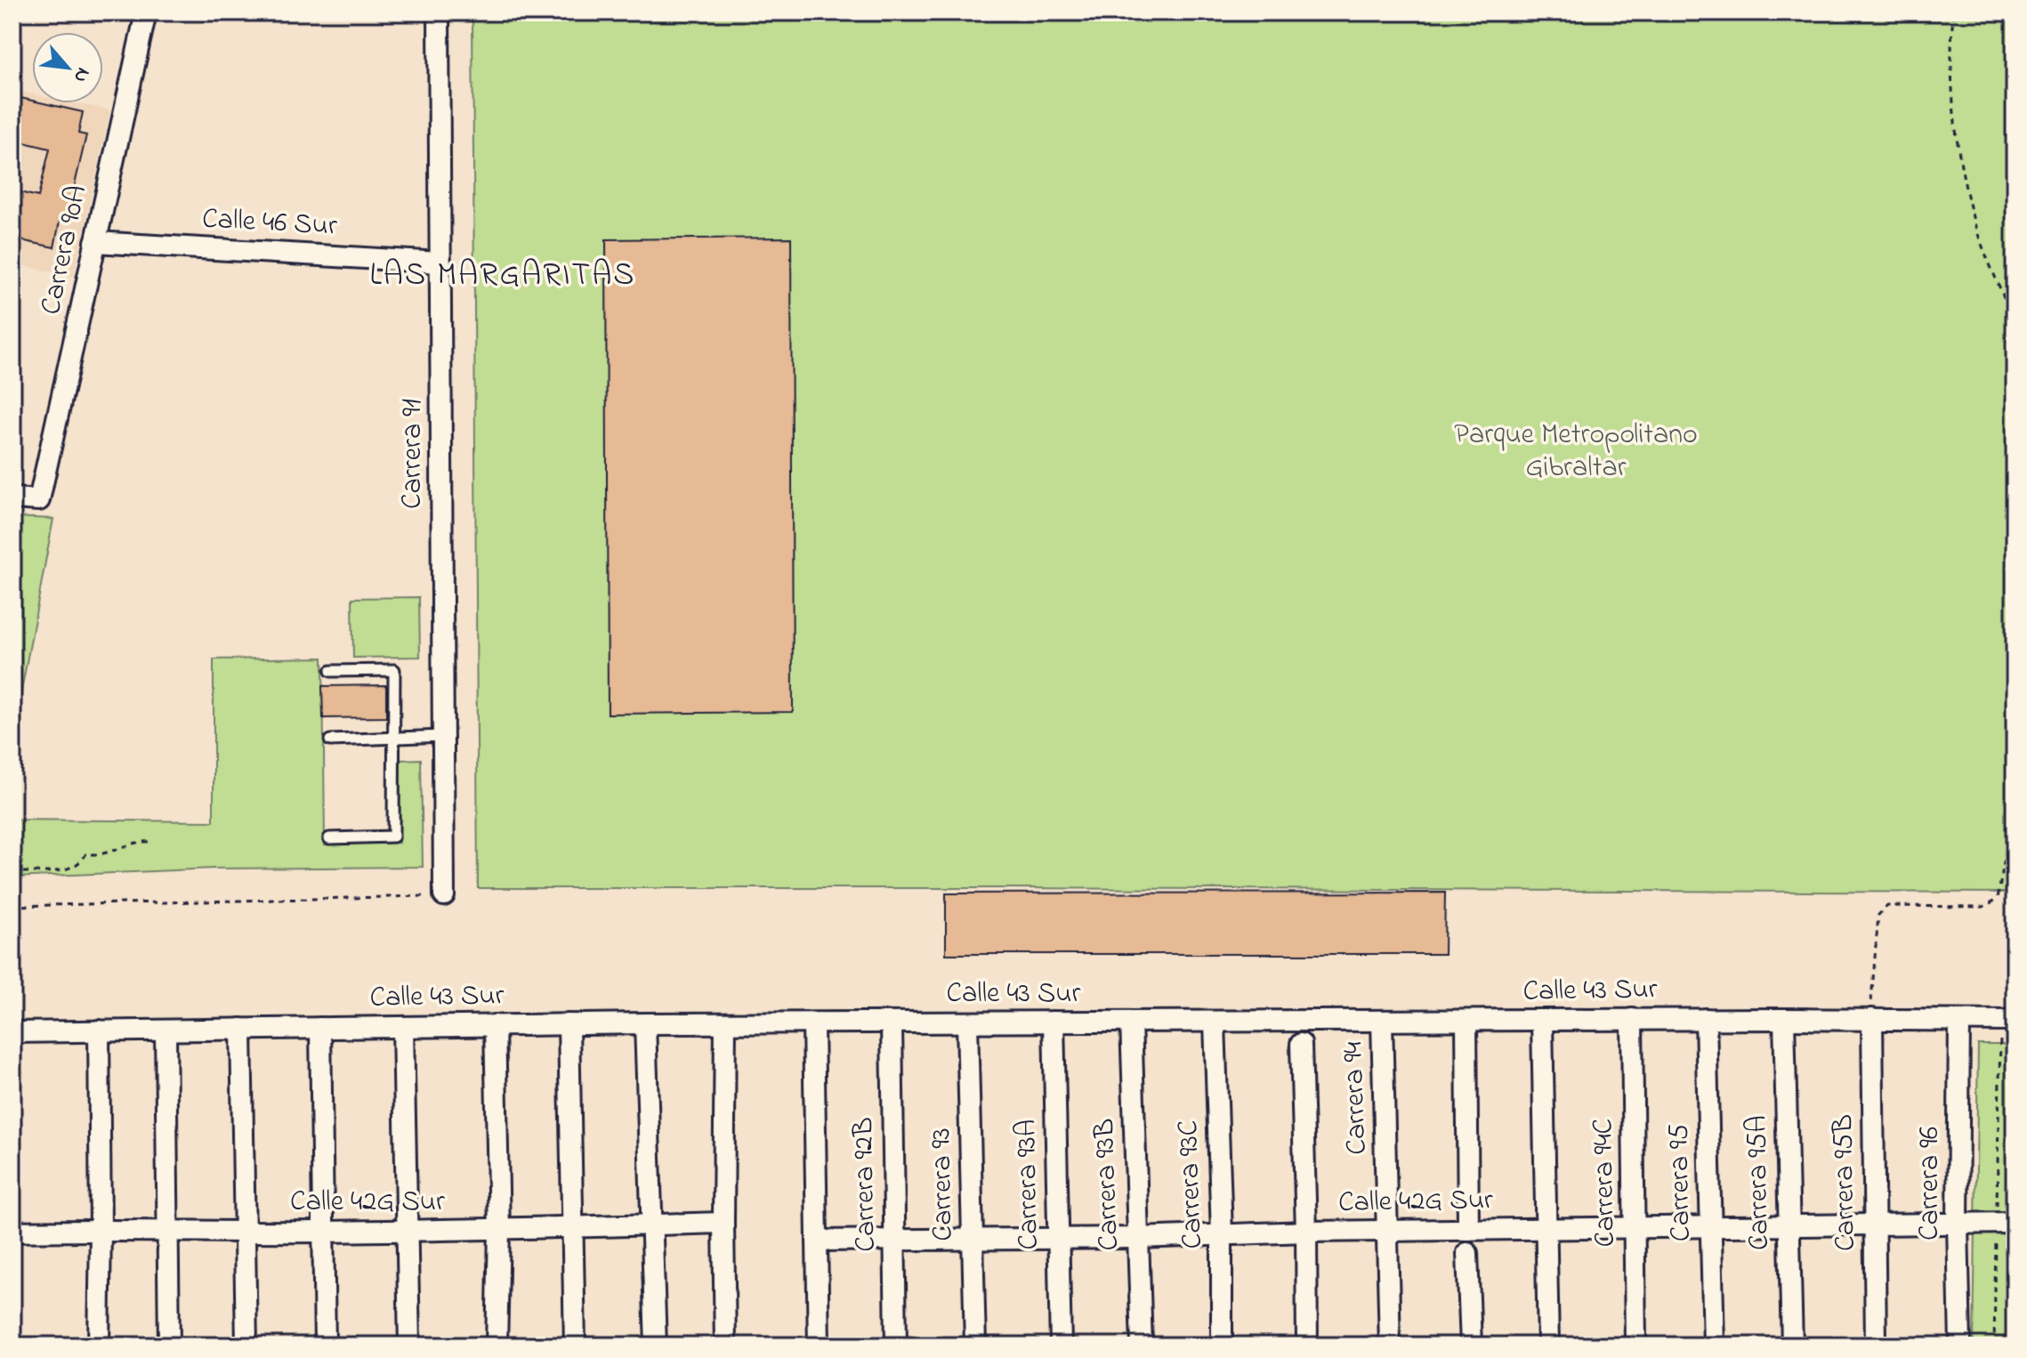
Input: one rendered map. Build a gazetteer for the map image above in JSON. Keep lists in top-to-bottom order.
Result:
{
  "streets": {
    "street": [
      "Calle 46 Sur",
      "Carrera 90A",
      "Carrera 91",
      "Calle 43 Sur",
      "Carrera 94",
      "Carrera 94C",
      "Carrera 95",
      "Carrera 95A",
      "Carrera 95B",
      "Carrera 96",
      "Carrera 92B",
      "Carrera 93",
      "Carrera 93A",
      "Carrera 93B",
      "Carrera 93C",
      "Calle 42G Sur"
    ]
  },
  "crossings": [
    ["Calle 46 Sur", "Carrera 90A"],
    ["Calle 46 Sur", "Carrera 91"],
    ["Calle 43 Sur", "Carrera 94"],
    ["Calle 43 Sur", "Carrera 94C"],
    ["Calle 43 Sur", "Carrera 95"],
    ["Calle 43 Sur", "Carrera 95A"],
    ["Calle 43 Sur", "Carrera 95B"],
    ["Calle 43 Sur", "Carrera 96"],
    ["Calle 43 Sur", "Carrera 92B"],
    ["Calle 43 Sur", "Carrera 93"],
    ["Calle 43 Sur", "Carrera 93A"],
    ["Calle 43 Sur", "Carrera 93B"],
    ["Calle 43 Sur", "Carrera 93C"],
    ["Carrera 94", "Calle 42G Sur"],
    ["Carrera 94C", "Calle 42G Sur"],
    ["Carrera 95", "Calle 42G Sur"],
    ["Carrera 95A", "Calle 42G Sur"],
    ["Carrera 95B", "Calle 42G Sur"],
    ["Carrera 96", "Calle 42G Sur"],
    ["Carrera 92B", "Calle 42G Sur"],
    ["Carrera 93", "Calle 42G Sur"],
    ["Carrera 93A", "Calle 42G Sur"],
    ["Carrera 93B", "Calle 42G Sur"],
    ["Carrera 93C", "Calle 42G Sur"]
  ],
  "districts": ["LAS MARGARITAS"],
  "parks": ["Parque Metropolitano Gibraltar"],
  "north": "bottom right"
}
